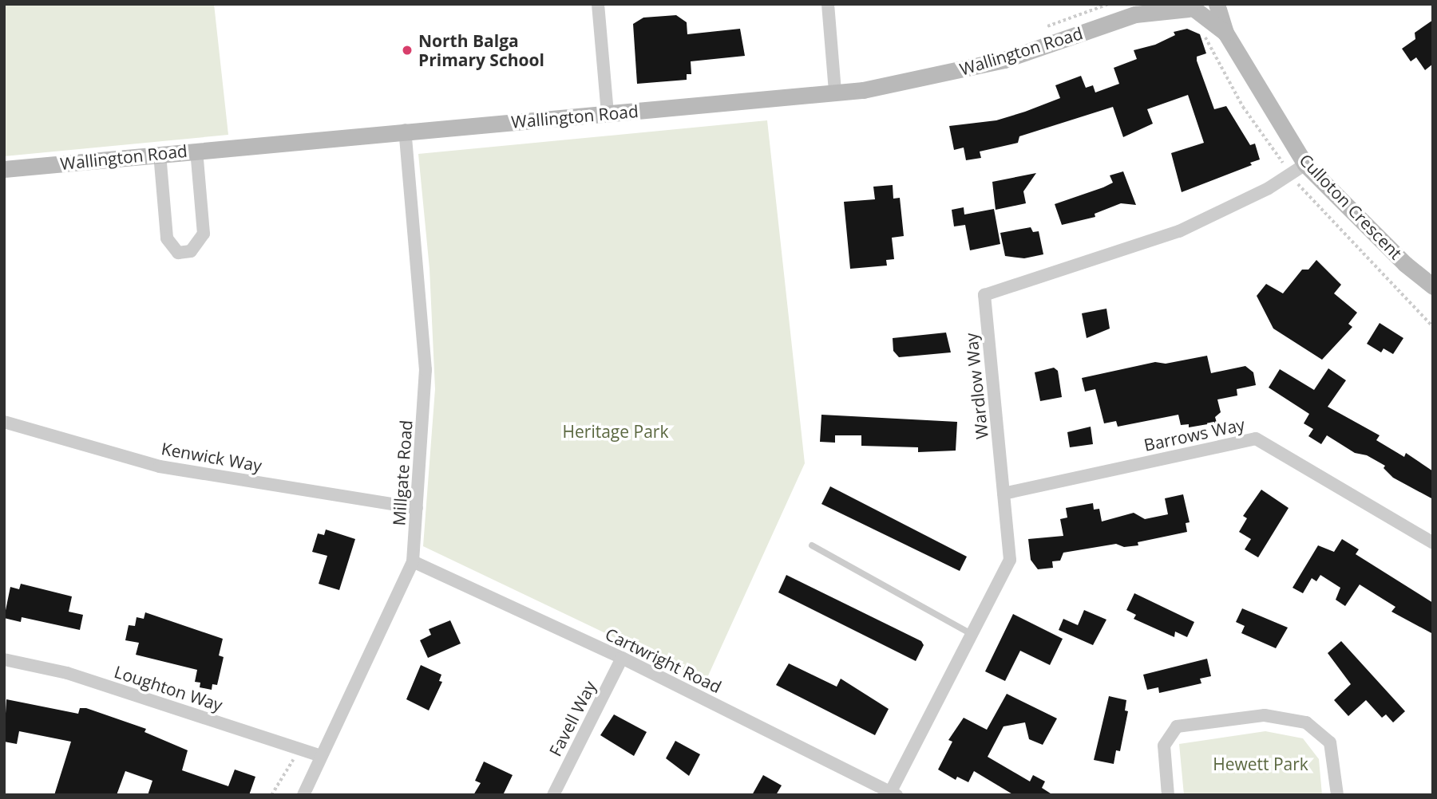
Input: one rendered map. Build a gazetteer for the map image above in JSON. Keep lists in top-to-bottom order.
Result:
{
  "streets": {
    "street": [
      "Wallington Road",
      "Culloton Crescent",
      "Wardlow Way",
      "Barrows Way",
      "Kenwick Way",
      "Millgate Road",
      "Cartwright Road",
      "Loughton Way",
      "Favell Way"
    ]
  },
  "crossings": [
    ["Wallington Road", "Culloton Crescent"],
    ["Wallington Road", "Millgate Road"],
    ["Culloton Crescent", "Wardlow Way"],
    ["Wardlow Way", "Barrows Way"],
    ["Wardlow Way", "Cartwright Road"],
    ["Kenwick Way", "Millgate Road"],
    ["Millgate Road", "Cartwright Road"],
    ["Millgate Road", "Loughton Way"],
    ["Cartwright Road", "Favell Way"]
  ],
  "parks": ["Heritage Park", "Hewett Park"],
  "places": ["North Balga Primary School"]
}
